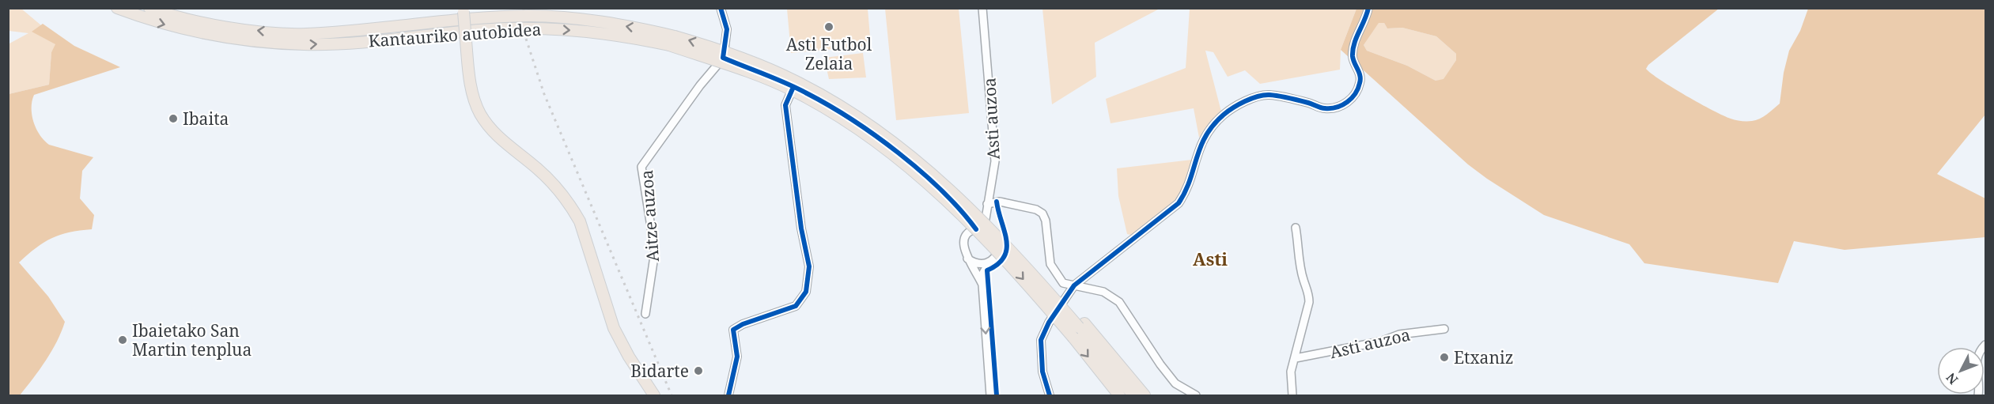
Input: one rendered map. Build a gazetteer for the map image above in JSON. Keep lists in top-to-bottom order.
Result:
{
  "streets": {
    "highway": ["Kantauriko autobidea"],
    "street": ["Asti auzoa", "Aitze auzoa"]
  },
  "districts": ["Asti"],
  "places": [
    "Asti Futbol Zelaia",
    "Ibaita",
    "Ibaietako San Martin tenplua",
    "Etxaniz",
    "Bidarte"
  ],
  "north": "bottom left"
}
